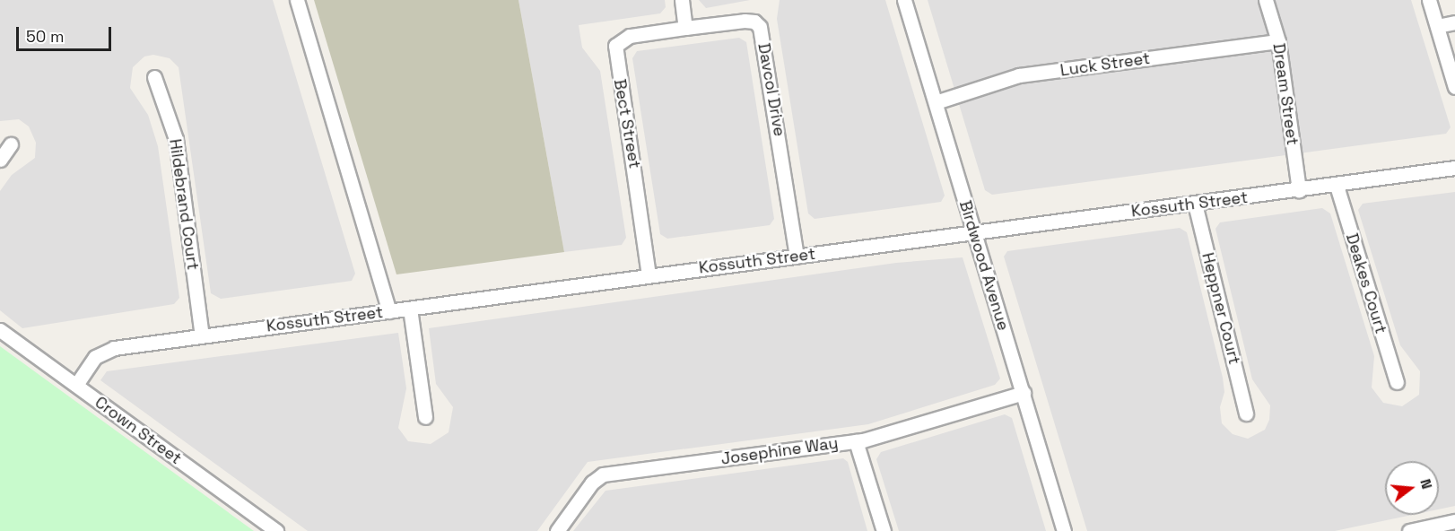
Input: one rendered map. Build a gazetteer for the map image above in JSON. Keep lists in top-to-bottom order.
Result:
{
  "streets": {
    "street": [
      "Luck Street",
      "Davcol Drive",
      "Dream Street",
      "Bect Street",
      "Hildebrand Court",
      "Kossuth Street",
      "Birdwood Avenue",
      "Deakes Court",
      "Heppner Court",
      "Crown Street",
      "Josephine Way"
    ]
  },
  "crossings": [
    ["Luck Street", "Dream Street"],
    ["Luck Street", "Birdwood Avenue"],
    ["Davcol Drive", "Bect Street"],
    ["Davcol Drive", "Kossuth Street"],
    ["Dream Street", "Kossuth Street"],
    ["Bect Street", "Kossuth Street"],
    ["Hildebrand Court", "Kossuth Street"],
    ["Kossuth Street", "Birdwood Avenue"],
    ["Kossuth Street", "Deakes Court"],
    ["Kossuth Street", "Heppner Court"],
    ["Kossuth Street", "Crown Street"],
    ["Birdwood Avenue", "Josephine Way"]
  ],
  "scale_bar": "50 m",
  "north": "right"
}
